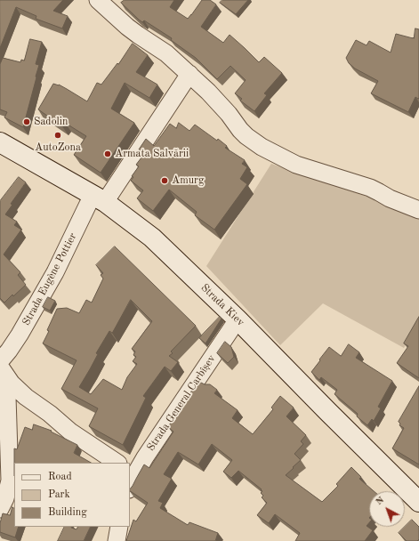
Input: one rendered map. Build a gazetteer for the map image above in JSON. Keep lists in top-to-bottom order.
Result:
{
  "streets": {
    "main road": ["Strada Kiev"],
    "street": ["Strada Eugène Pottier", "Strada General Carbîșev"]
  },
  "crossings": [
    ["Strada Eugène Pottier", "Strada Kiev"],
    ["Strada Kiev", "Strada General Carbîșev"]
  ],
  "places": [
    "Sadolin",
    "AutoZona",
    "Armata Salvării",
    "Amurg"
  ],
  "legend": ["Road", "Park", "Building"],
  "north": "top left"
}
